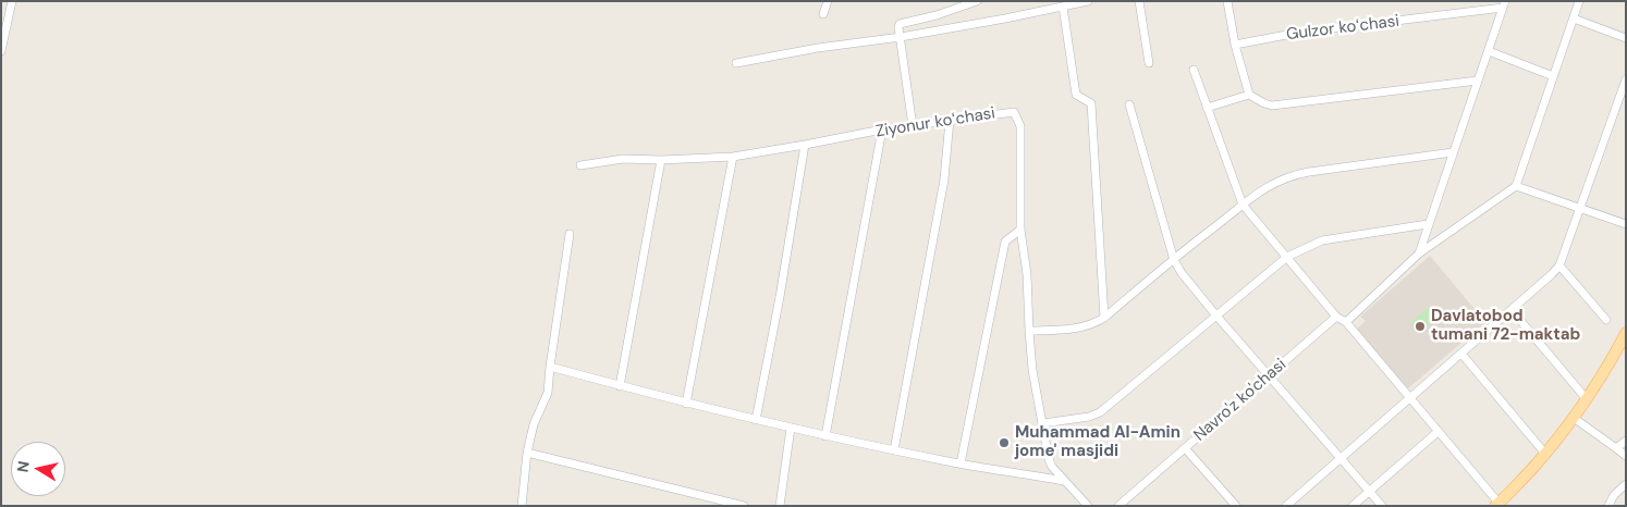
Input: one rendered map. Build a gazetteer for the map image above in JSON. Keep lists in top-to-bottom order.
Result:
{
  "streets": {
    "street": ["Gulzor koʻchasi", "Ziyonur koʻchasi", "Navro'z ko'chasi"]
  },
  "places": ["Davlatobod tumani 72-maktab", "Muhammad Al-Amin jome' masjidi"],
  "north": "left"
}
